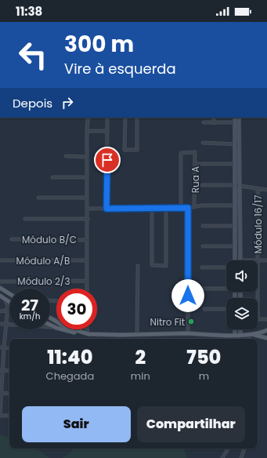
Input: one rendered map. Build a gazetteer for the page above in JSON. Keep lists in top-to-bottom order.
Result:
{
  "streets": {
    "street": [
      "Rua A",
      "Módulo 16/17",
      "Módulo B/C",
      "Módulo A/B",
      "Módulo 2/3"
    ]
  },
  "places": ["Nitro Fit"],
  "page": {
    "status": "11:38",
    "turn": ["300 m", "Vire à esquerda"],
    "then": "Depois",
    "speed": "27 km/h",
    "limit": "30",
    "eta": [
      "11:40",
      "Chegada",
      "2",
      "min",
      "750",
      "m"
    ],
    "buttons": ["Sair", "Compartilhar"]
  }
}
